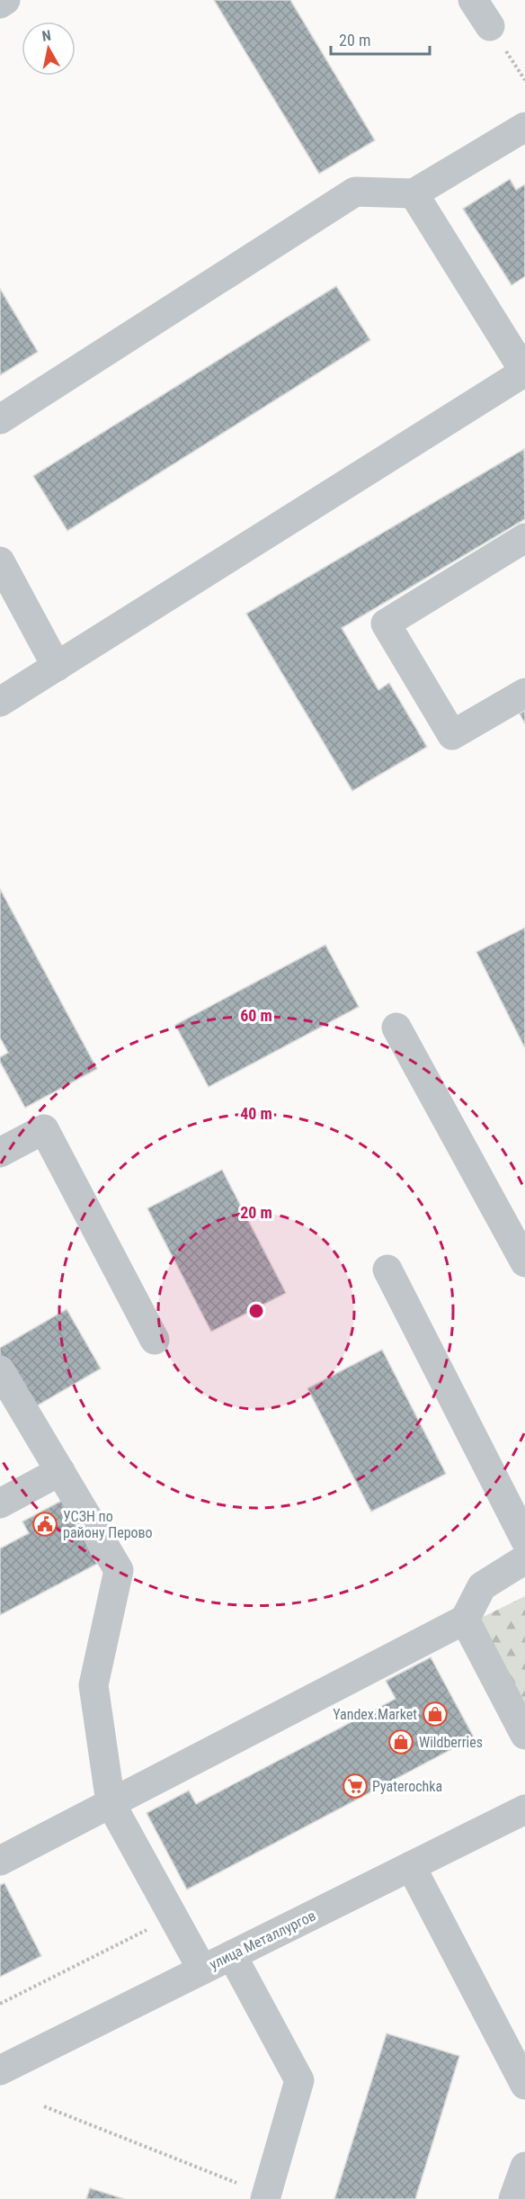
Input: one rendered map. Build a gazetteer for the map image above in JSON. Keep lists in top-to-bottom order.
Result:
{
  "streets": {
    "street": ["улица Металлургов"]
  },
  "places": {
    "public building": ["УСЗН по району Перово"],
    "shop": ["Yandex.Market", "Wildberries"],
    "supermarket": ["Pyaterochka"]
  },
  "scale_bar": "20 m",
  "north": "top",
  "rings": ["60 m", "40 m", "20 m"]
}
